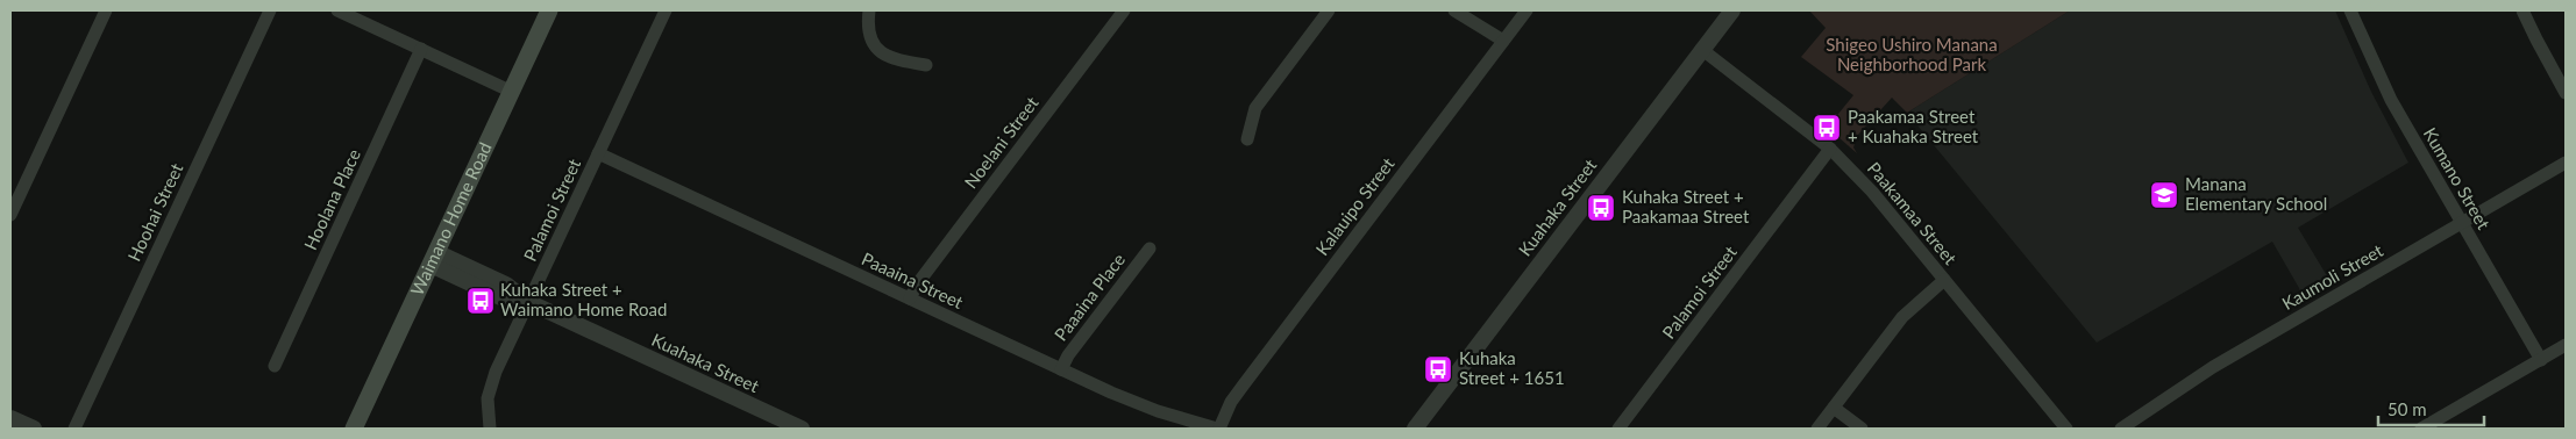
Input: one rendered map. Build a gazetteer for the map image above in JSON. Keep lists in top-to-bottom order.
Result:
{
  "streets": {
    "main road": ["Waimano Home Road"],
    "street": [
      "Noelani Street",
      "Kumano Street",
      "Hoolana Place",
      "Kalauipo Street",
      "Kuahaka Street",
      "Palamoi Street",
      "Hoohai Street",
      "Paakamaa Street",
      "Kaumoli Street",
      "Paaaina Street",
      "Paaaina Place"
    ]
  },
  "crossings": [
    ["Noelani Street", "Paaaina Street"],
    ["Kumano Street", "Kaumoli Street"],
    ["Kalauipo Street", "Paaaina Street"],
    ["Kuahaka Street", "Palamoi Street"],
    ["Kuahaka Street", "Paakamaa Street"],
    ["Kuahaka Street", "Waimano Home Road"],
    ["Palamoi Street", "Paakamaa Street"],
    ["Palamoi Street", "Paaaina Street"],
    ["Paaaina Street", "Paaaina Place"]
  ],
  "parks": ["Shigeo Ushiro Manana Neighborhood Park"],
  "places": {
    "bus stop": [
      "Paakamaa Street + Kuahaka Street",
      "Kuhaka Street + Paakamaa Street",
      "Kuhaka Street + Waimano Home Road",
      "Kuhaka Street + 1651"
    ],
    "school or university": ["Manana Elementary School"]
  },
  "scale_bar": "50 m"
}
